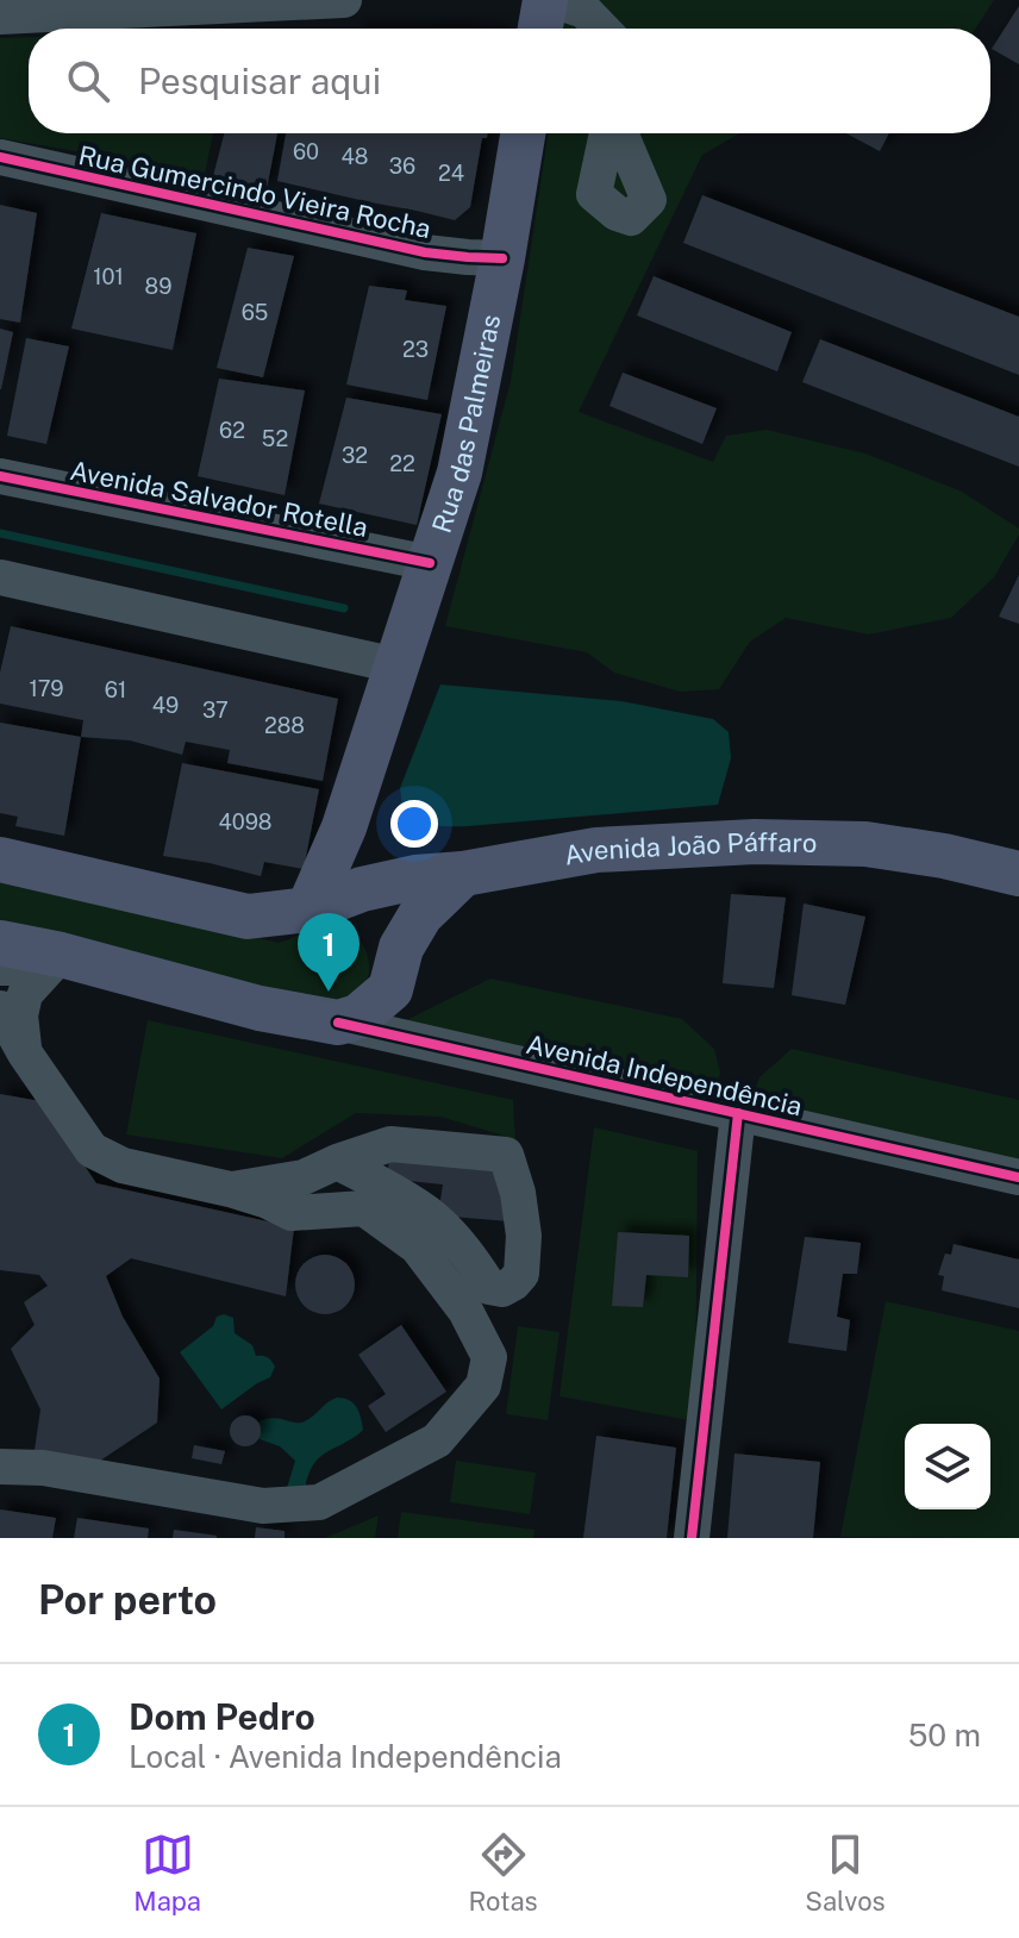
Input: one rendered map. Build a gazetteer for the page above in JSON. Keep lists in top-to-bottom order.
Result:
{
  "streets": {
    "main road": ["Rua das Palmeiras", "Avenida João Páffaro", "Avenida Independência"],
    "street": ["Rua Gumercindo Vieira Rocha", "Avenida Salvador Rotella"]
  },
  "crossings": [
    ["Rua Gumercindo Vieira Rocha", "Rua das Palmeiras"],
    ["Rua das Palmeiras", "Avenida Salvador Rotella"]
  ],
  "house_numbers": [
    "60",
    "48",
    "36",
    "24",
    "101",
    "89",
    "65",
    "23",
    "62",
    "52",
    "32",
    "22",
    "179",
    "61",
    "49",
    "37",
    "288",
    "4098"
  ],
  "page": {
    "search": "Pesquisar aqui",
    "pins": "1",
    "heading": "Por perto",
    "list": [
      {
        "mark": "1",
        "name": "Dom Pedro",
        "note": "Local · Avenida Independência",
        "value": "50 m"
      }
    ],
    "nav": ["Mapa", "Rotas", "Salvos"]
  }
}
